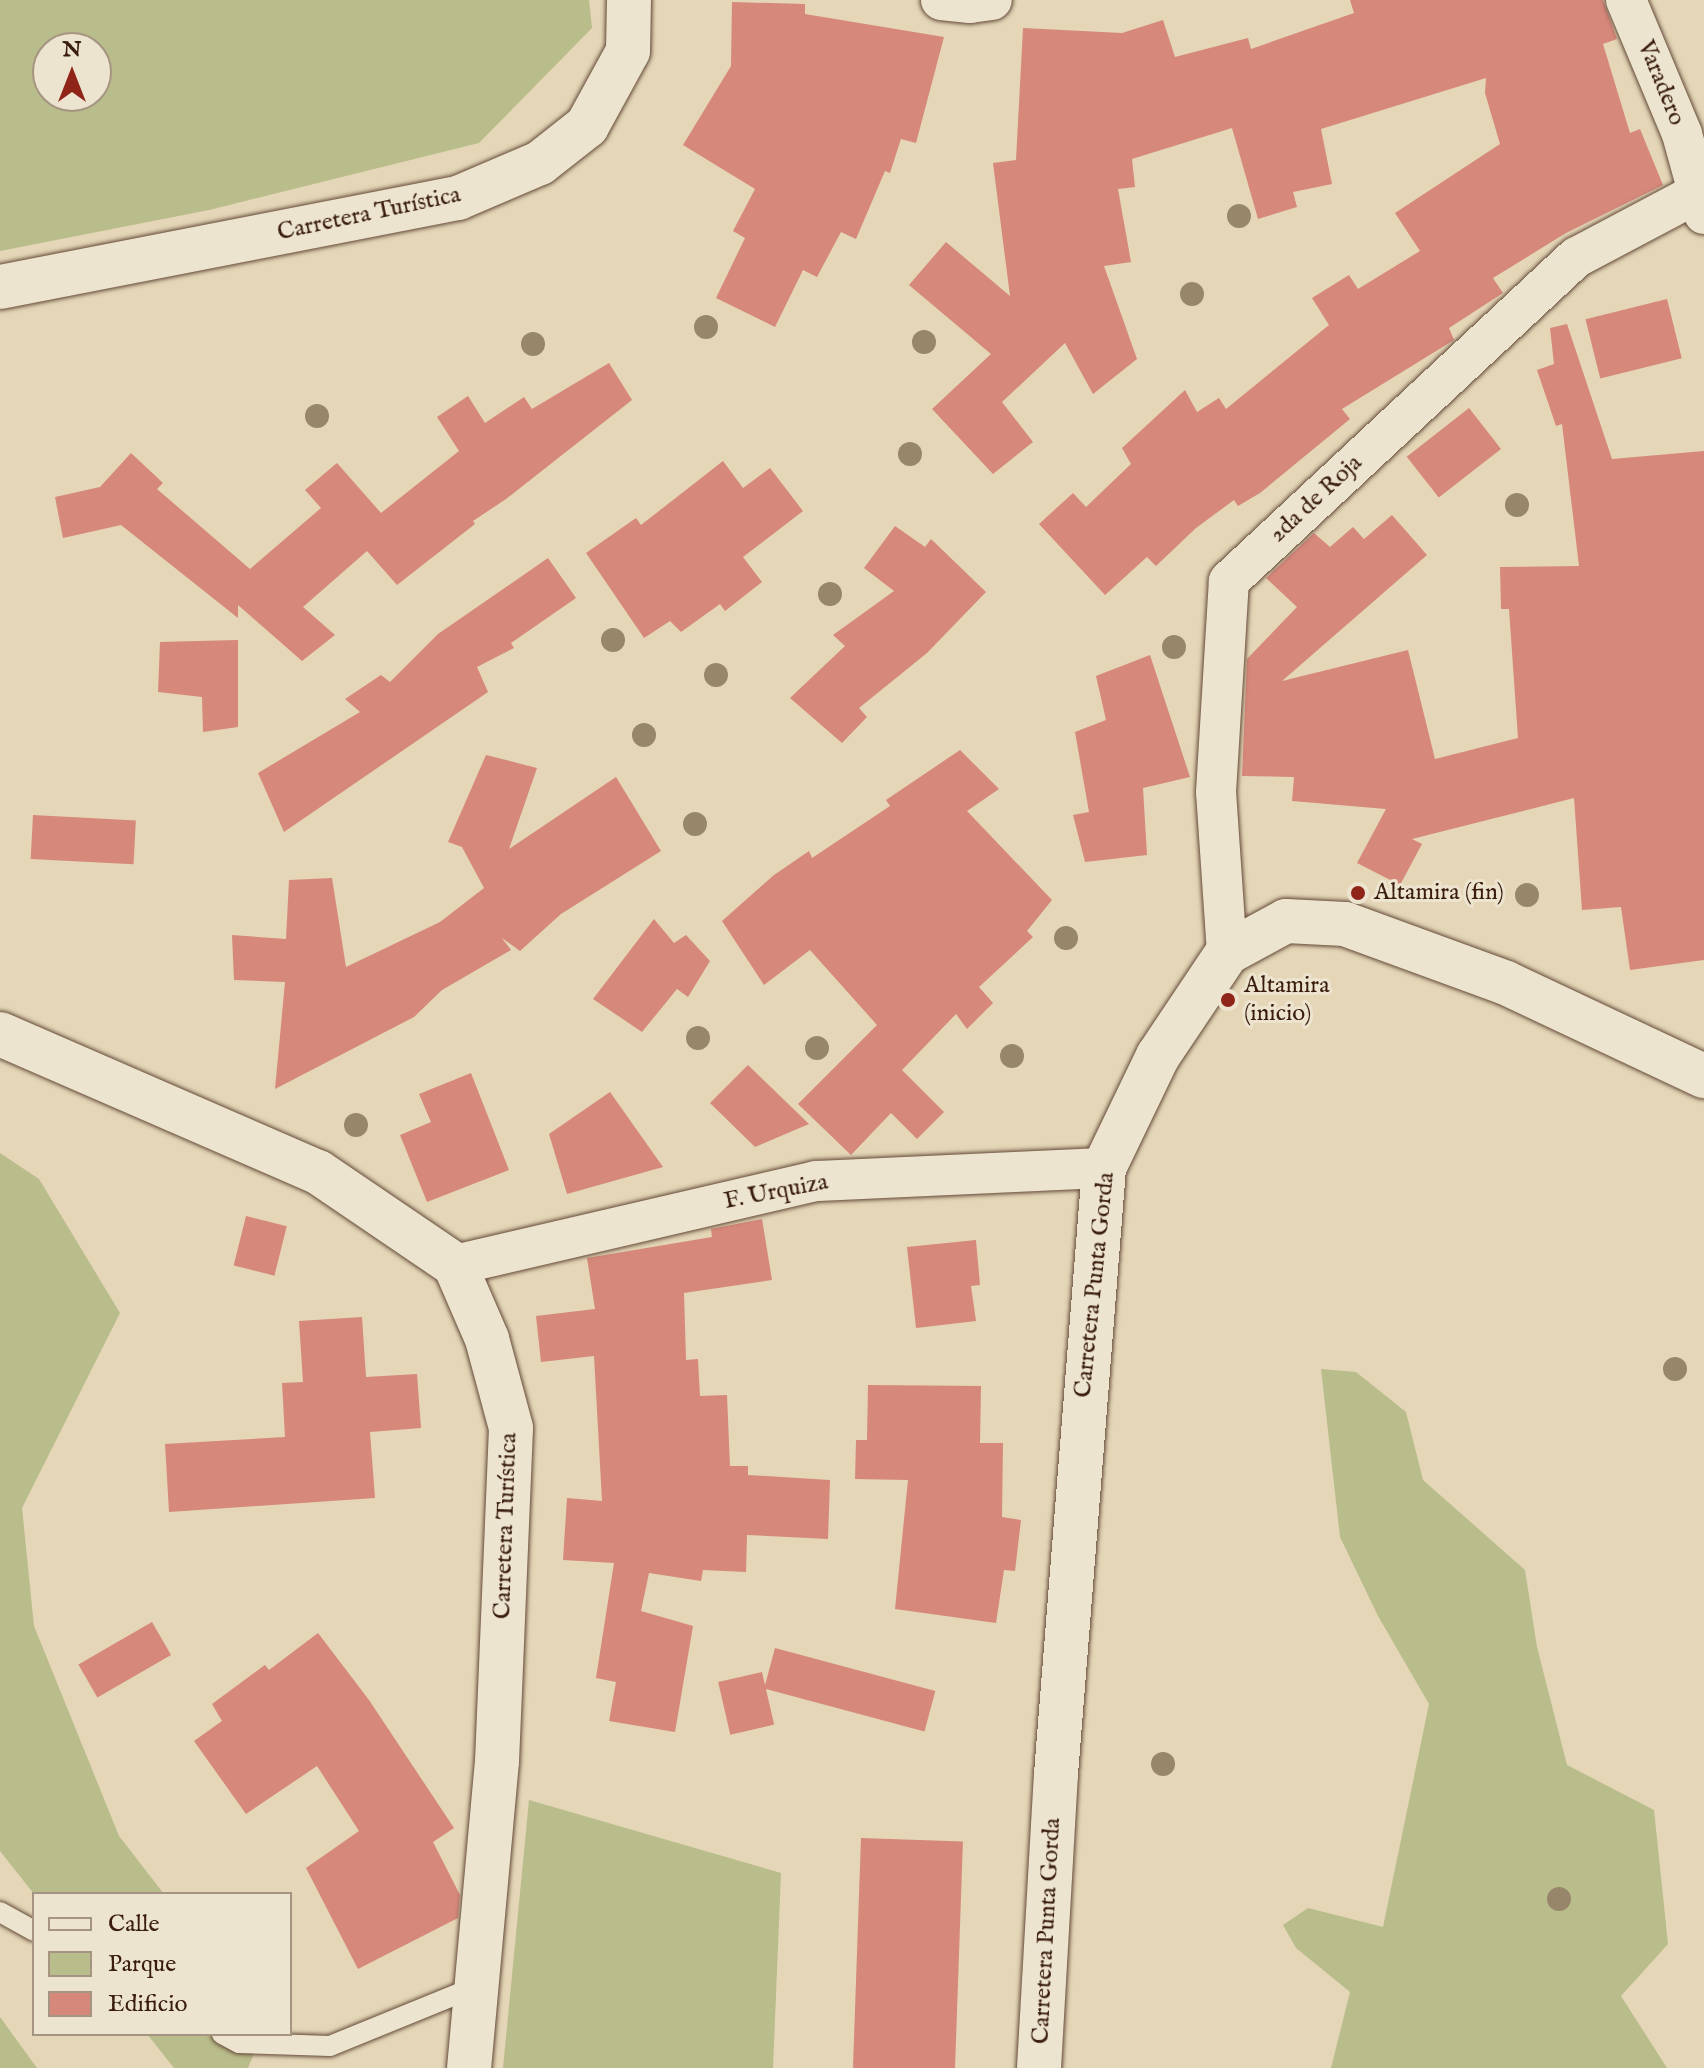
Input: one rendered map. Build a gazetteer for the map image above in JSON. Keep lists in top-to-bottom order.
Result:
{
  "streets": {
    "main road": ["Carretera Turística", "Carretera Punta Gorda"],
    "street": ["Varadero", "2da de Roja", "F. Urquiza"]
  },
  "crossings": [
    ["Varadero", "2da de Roja"],
    ["Carretera Turística", "F. Urquiza"],
    ["2da de Roja", "Carretera Punta Gorda"],
    ["F. Urquiza", "Carretera Punta Gorda"]
  ],
  "places": ["Altamira (fin)", "Altamira (inicio)"],
  "legend": ["Calle", "Parque", "Edificio"],
  "north": "top"
}
